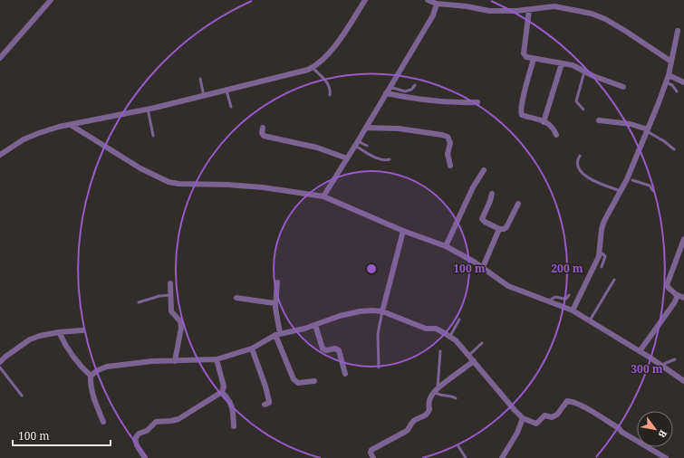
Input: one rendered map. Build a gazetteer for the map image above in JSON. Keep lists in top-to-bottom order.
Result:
{
  "scale_bar": "100 m",
  "north": "bottom right",
  "rings": ["100 m", "200 m", "300 m"]
}
